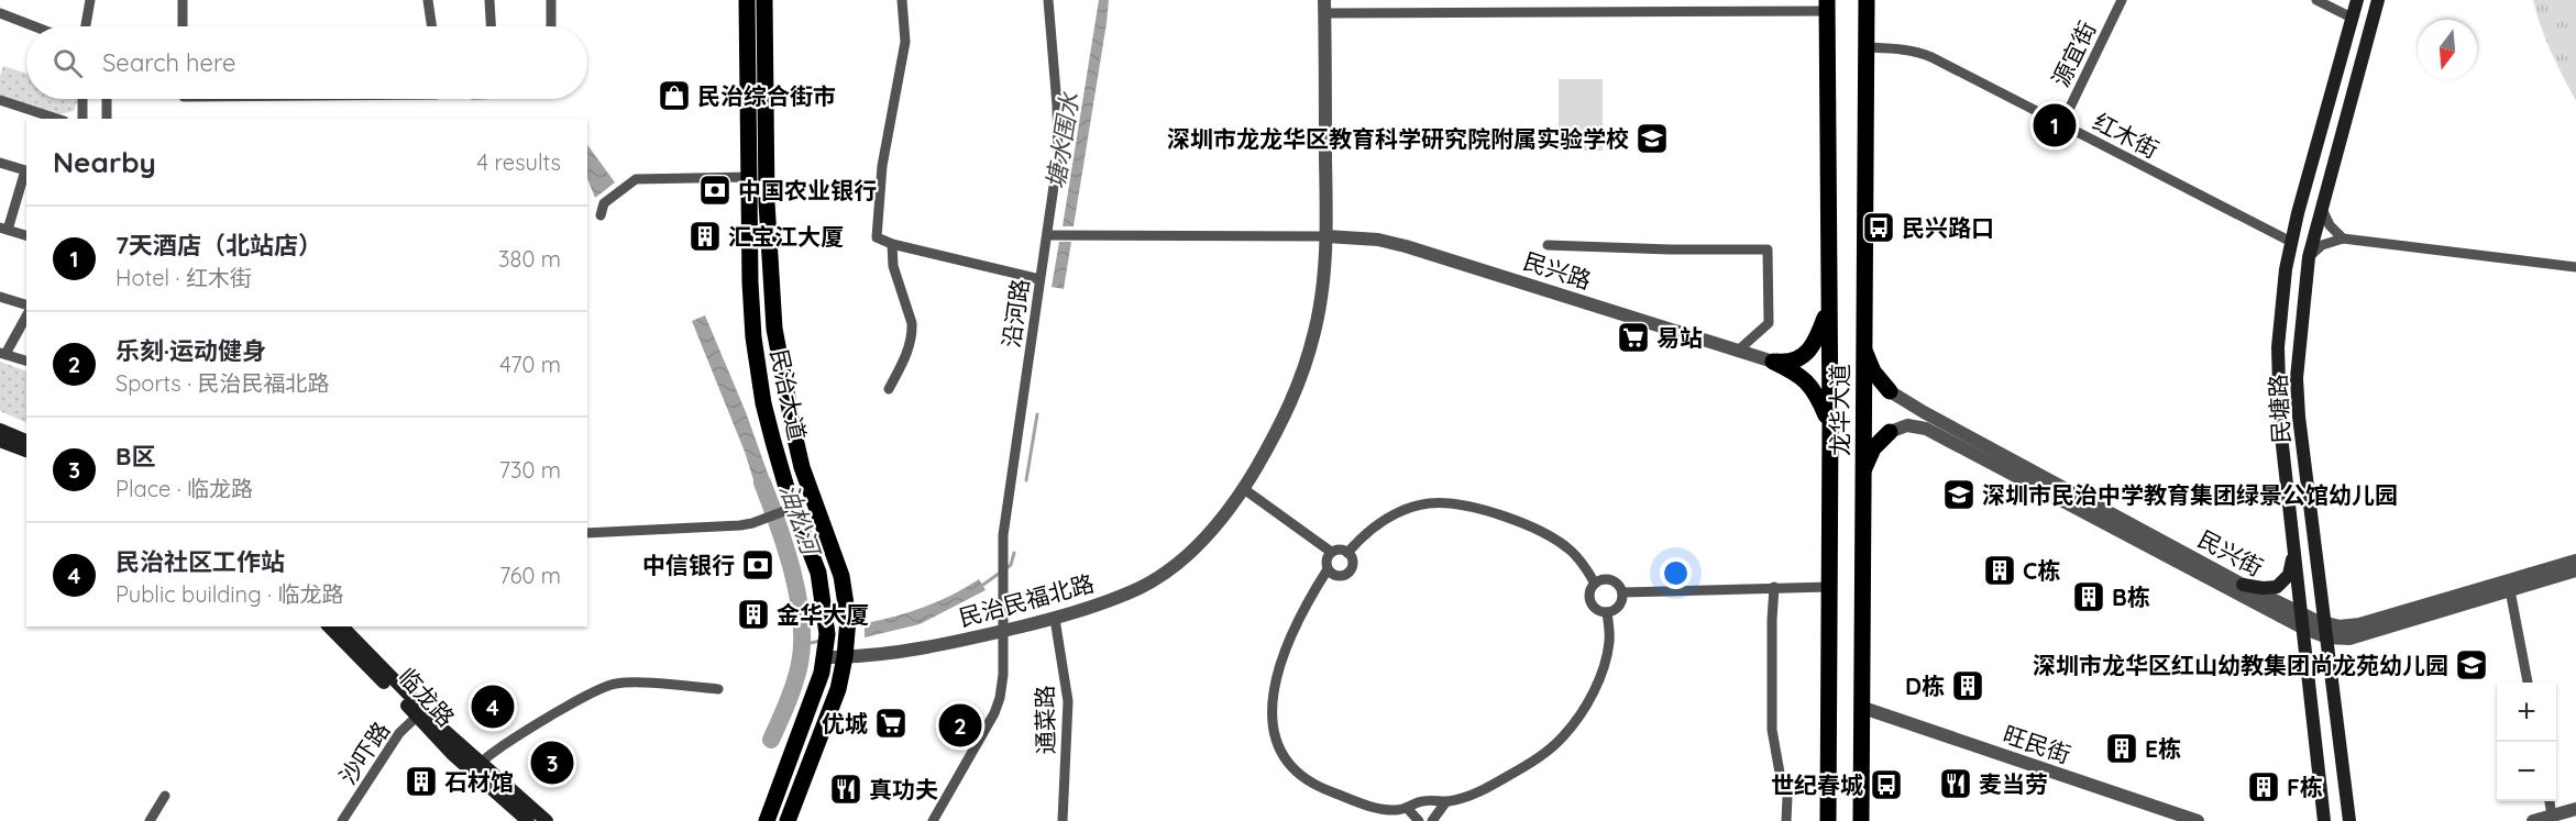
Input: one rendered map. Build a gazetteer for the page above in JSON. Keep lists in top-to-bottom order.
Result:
{
  "streets": {
    "main road": [
      "民治大道",
      "民塘路",
      "龙华大道",
      "临龙路"
    ],
    "street": [
      "源宜街",
      "红木街",
      "民兴路",
      "沿河路",
      "民兴街",
      "民治民福北路",
      "通菜路",
      "旺民街",
      "沙吓路"
    ]
  },
  "crossings": [
    ["源宜街", "红木街"],
    ["红木街", "民塘路"],
    ["红木街", "龙华大道"],
    ["民兴路", "民治民福北路"],
    ["沿河路", "民治民福北路"],
    ["民治大道", "民治民福北路"],
    ["民塘路", "民兴街"],
    ["龙华大道", "旺民街"],
    ["民治民福北路", "通菜路"],
    ["临龙路", "沙吓路"]
  ],
  "water": ["塘水围水", "油松河"],
  "places": {
    "shop": ["民治综合街市"],
    "school or university": ["深圳市龙龙华区教育科学研究院附属实验学校", "深圳市民治中学教育集团绿景公馆幼儿园", "深圳市龙华区红山幼教集团尚龙苑幼儿园"],
    "bank": ["中国农业银行", "中信银行"],
    "bus stop": ["民兴路口", "世纪春城"],
    "building": [
      "汇宝江大厦",
      "C栋",
      "B栋",
      "金华大厦",
      "D栋",
      "E栋",
      "石材馆",
      "F栋"
    ],
    "supermarket": ["易站", "优城"],
    "restaurant": ["麦当劳", "真功夫"]
  },
  "north": "bottom",
  "page": {
    "search": "Search here",
    "pins": [
      "1",
      "4",
      "2",
      "3"
    ],
    "heading": ["Nearby", "4 results"],
    "list": [
      {
        "mark": "1",
        "name": "7天酒店（北站店）",
        "note": "Hotel · 红木街",
        "value": "380 m"
      },
      {
        "mark": "2",
        "name": "乐刻·运动健身",
        "note": "Sports · 民治民福北路",
        "value": "470 m"
      },
      {
        "mark": "3",
        "name": "B区",
        "note": "Place · 临龙路",
        "value": "730 m"
      },
      {
        "mark": "4",
        "name": "民治社区工作站",
        "note": "Public building · 临龙路",
        "value": "760 m"
      }
    ],
    "map_buttons": ["+", "−"]
  }
}
